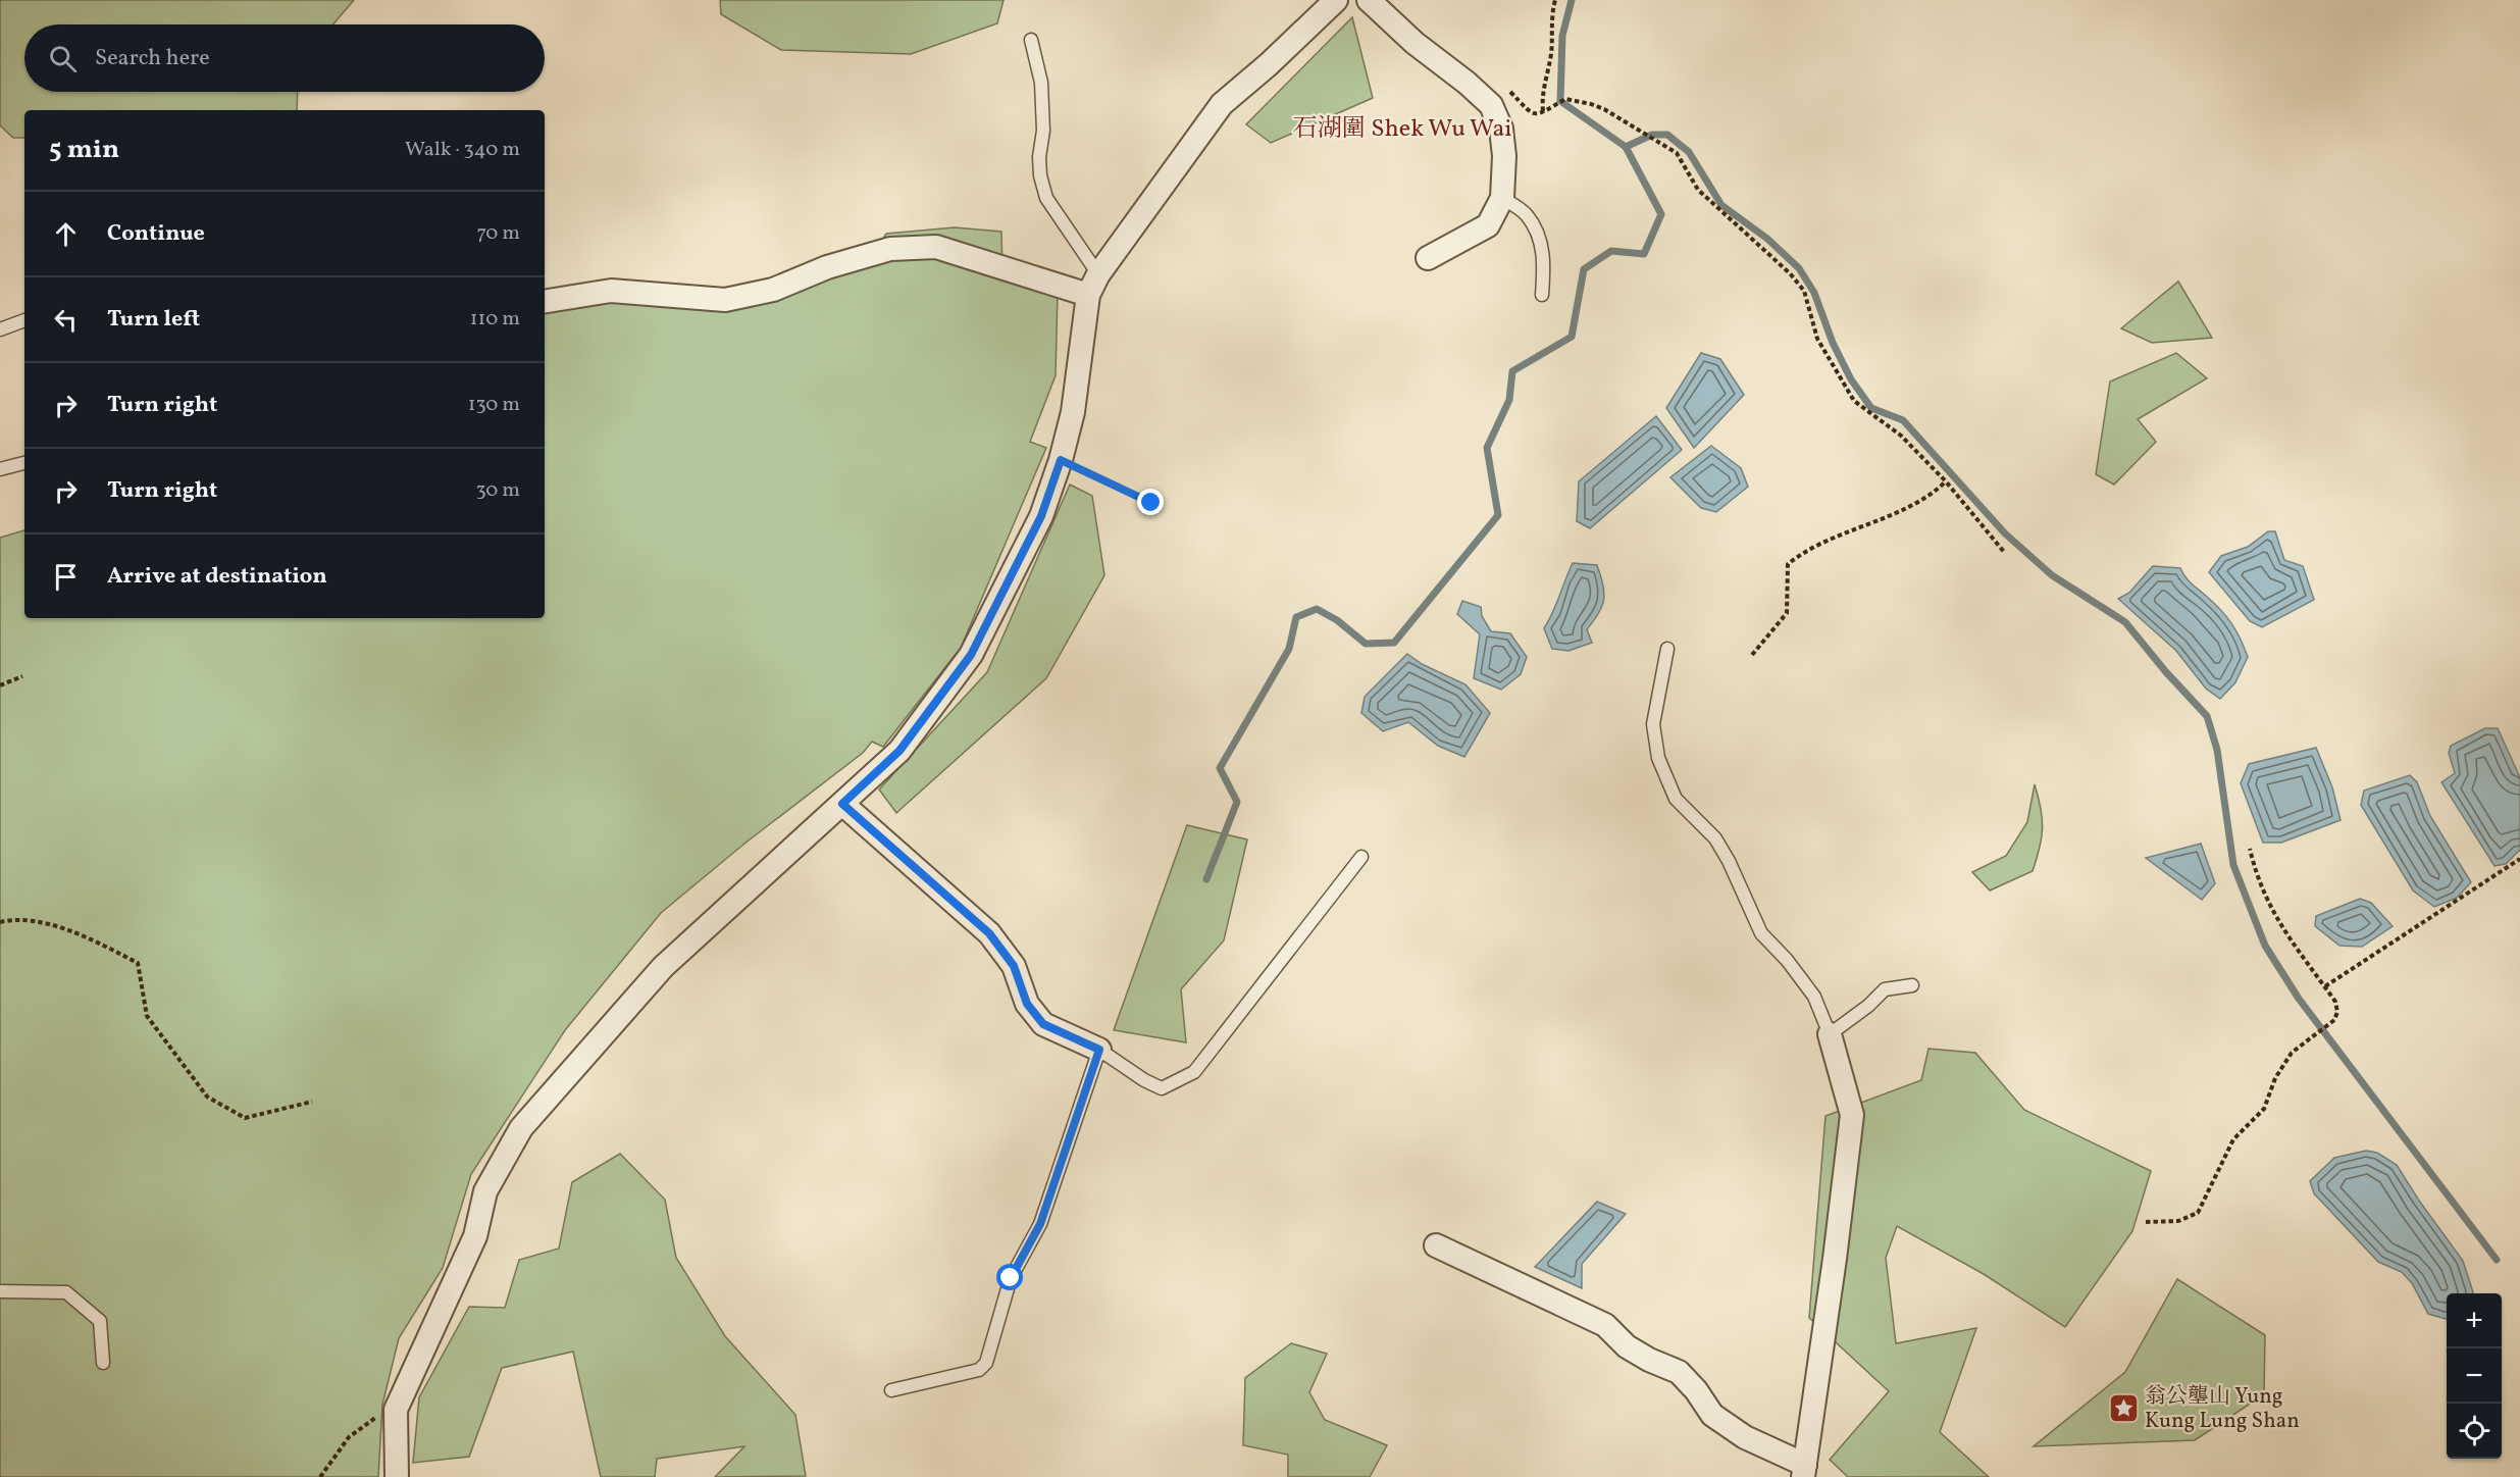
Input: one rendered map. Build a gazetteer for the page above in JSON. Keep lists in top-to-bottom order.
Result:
{
  "districts": ["石湖圍 Shek Wu Wai"],
  "places": {
    "place": ["翁公壟山 Yung Kung Lung Shan"]
  },
  "page": {
    "search": "Search here",
    "heading": ["5 min", "Walk · 340 m"],
    "list": [
      ["Continue", "70 m"],
      ["Turn left", "110 m"],
      ["Turn right", "130 m"],
      ["Turn right", "30 m"],
      "Arrive at destination"
    ],
    "map_buttons": ["+", "−"]
  }
}
